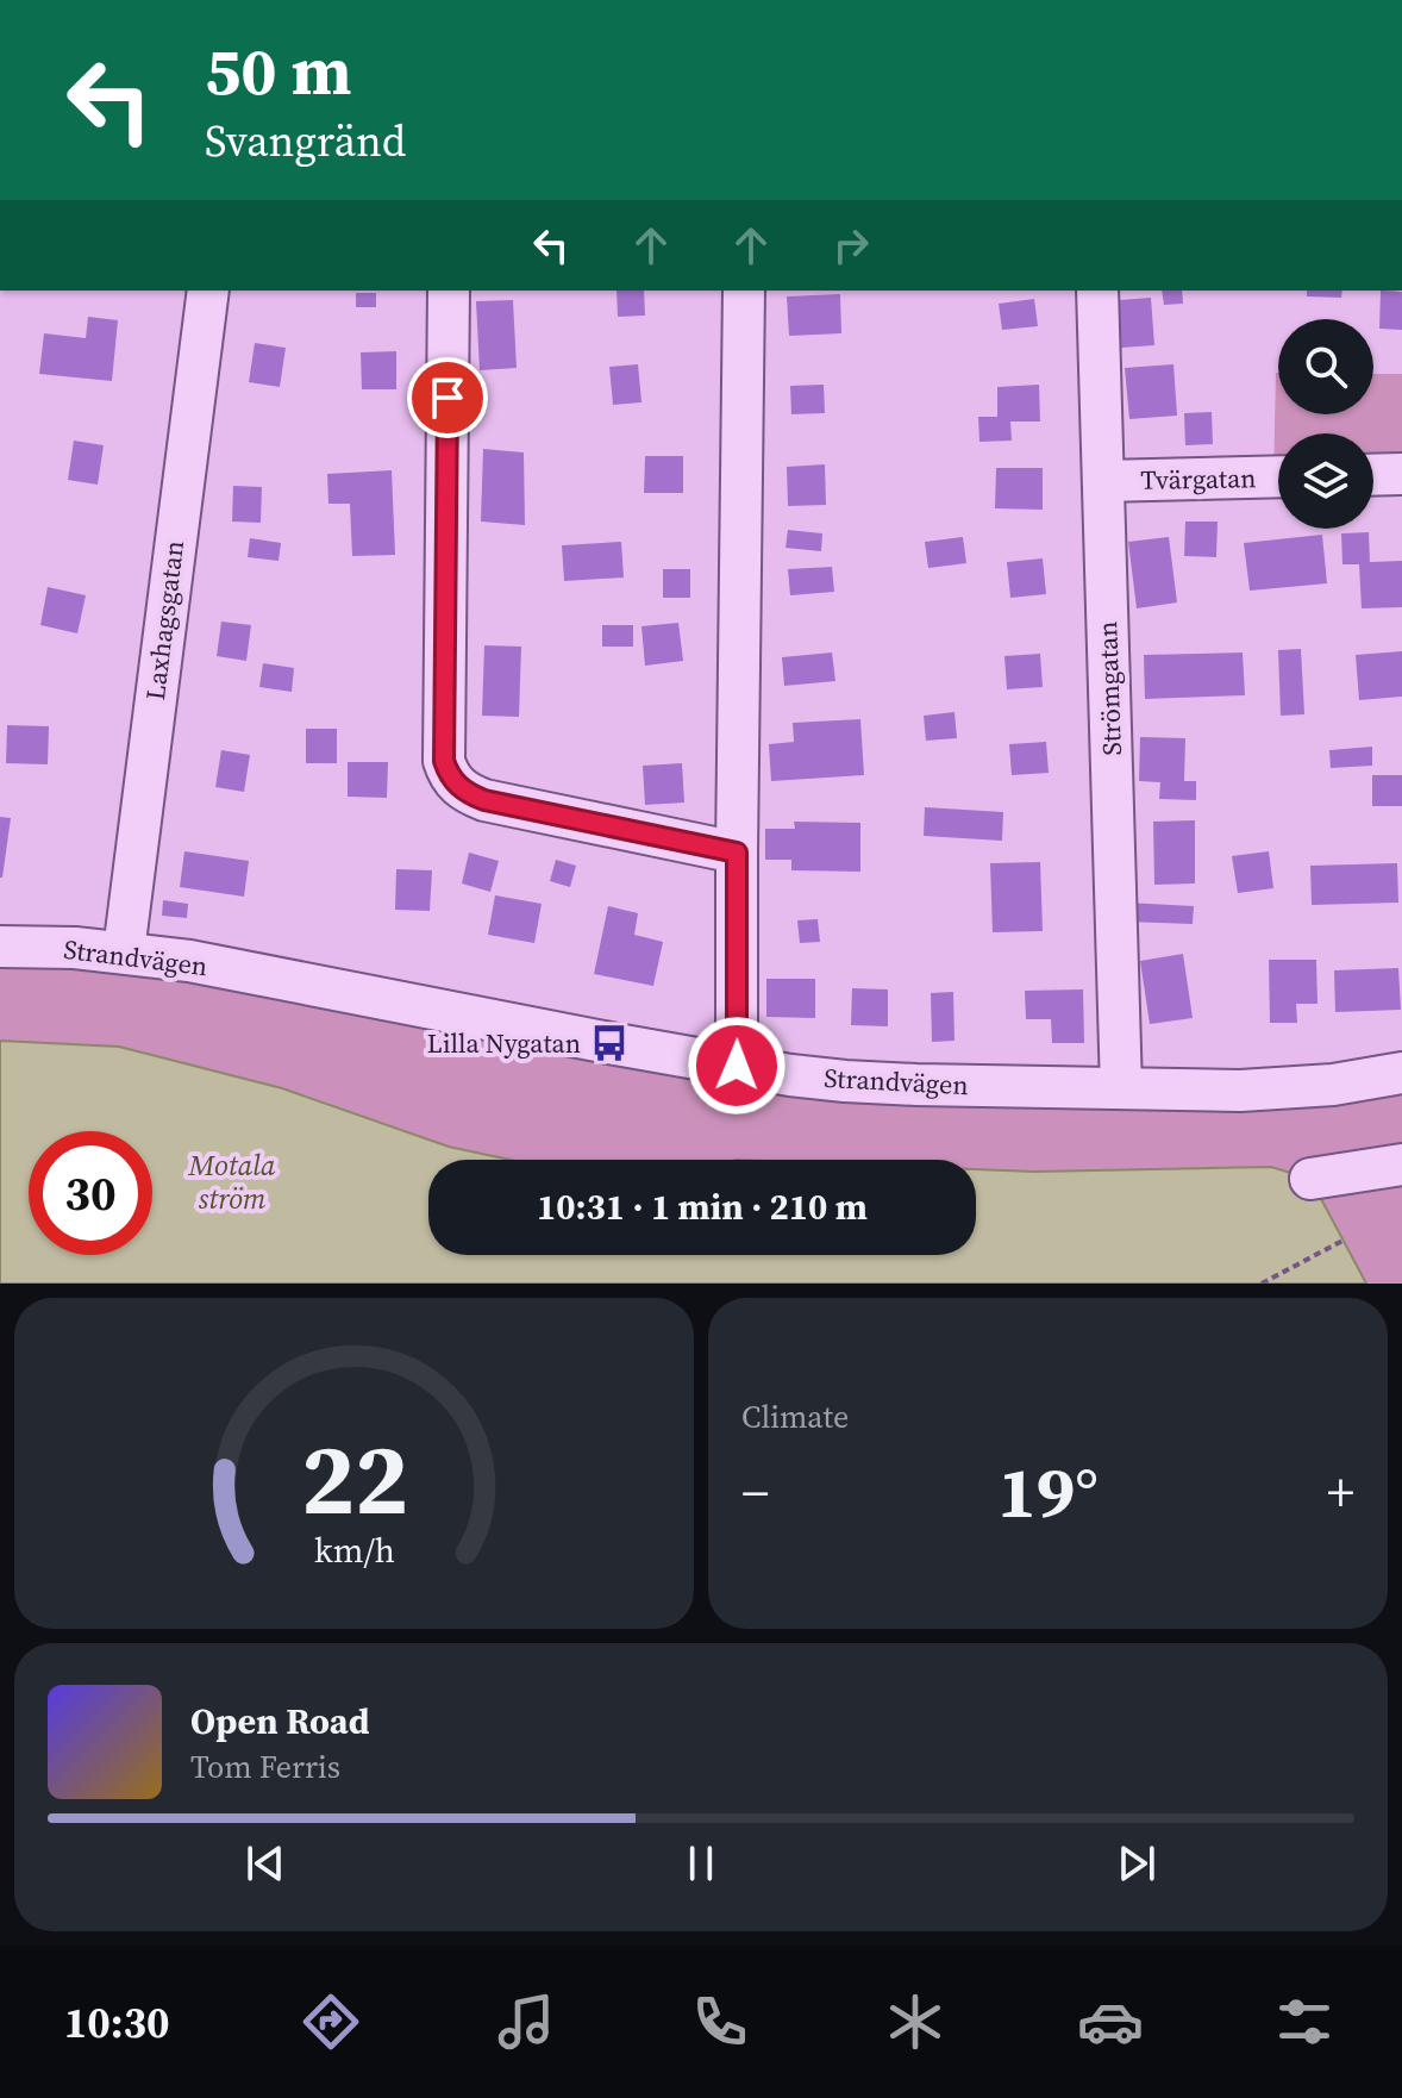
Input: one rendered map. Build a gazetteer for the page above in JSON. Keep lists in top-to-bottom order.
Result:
{
  "streets": {
    "street": [
      "Tvärgatan",
      "Laxhagsgatan",
      "Strömgatan",
      "Strandvägen"
    ]
  },
  "crossings": [
    ["Tvärgatan", "Strömgatan"],
    ["Laxhagsgatan", "Strandvägen"],
    ["Strömgatan", "Strandvägen"]
  ],
  "water": ["Motala ström"],
  "places": {
    "bus stop": ["Lilla Nygatan"]
  },
  "page": {
    "turn": ["50 m", "Svangränd"],
    "limit": "30",
    "trip": "10:31 · 1 min · 210 m",
    "tile": "Climate",
    "heat": ["−", "19°", "+"],
    "song": ["Open Road", "Tom Ferris"],
    "tabs": "10:30",
    "gauge": ["22", "km/h"]
  }
}
